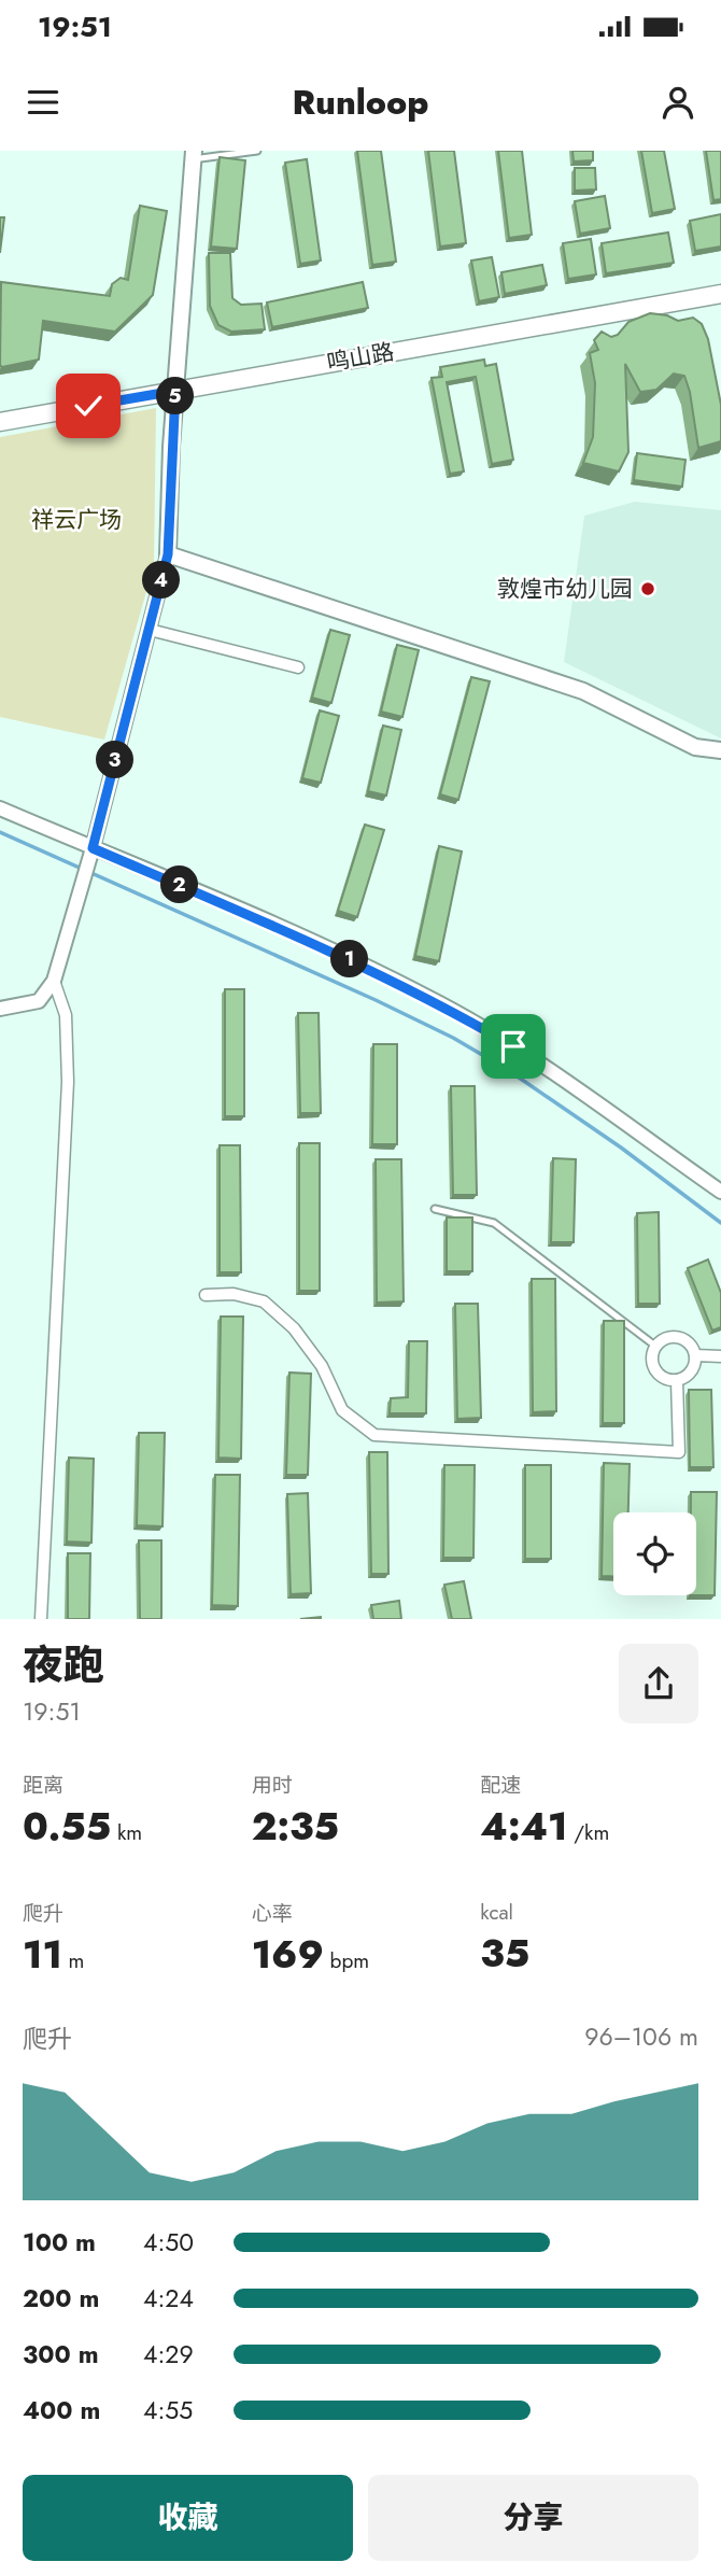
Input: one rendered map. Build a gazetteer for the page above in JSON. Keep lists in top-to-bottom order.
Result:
{
  "streets": {
    "main road": ["鸣山路"]
  },
  "parks": ["祥云广场"],
  "places": ["敦煌市幼儿园"],
  "page": {
    "status": "19:51",
    "header": "Runloop",
    "pins": [
      "5",
      "4",
      "3",
      "2",
      "1"
    ],
    "heading": ["夜跑", "19:51"],
    "stats": [
      ["距离", "0.55 km"],
      ["用时", "2:35"],
      ["配速", "4:41 /km"],
      ["爬升", "11 m"],
      ["心率", "169 bpm"],
      ["kcal", "35"]
    ],
    "chart": ["爬升", "96–106 m"],
    "list": [
      {
        "name": "100 m",
        "note": "4:50"
      },
      {
        "name": "200 m",
        "note": "4:24"
      },
      {
        "name": "300 m",
        "note": "4:29"
      },
      {
        "name": "400 m",
        "note": "4:55"
      }
    ],
    "buttons": ["收藏", "分享"]
  }
}
